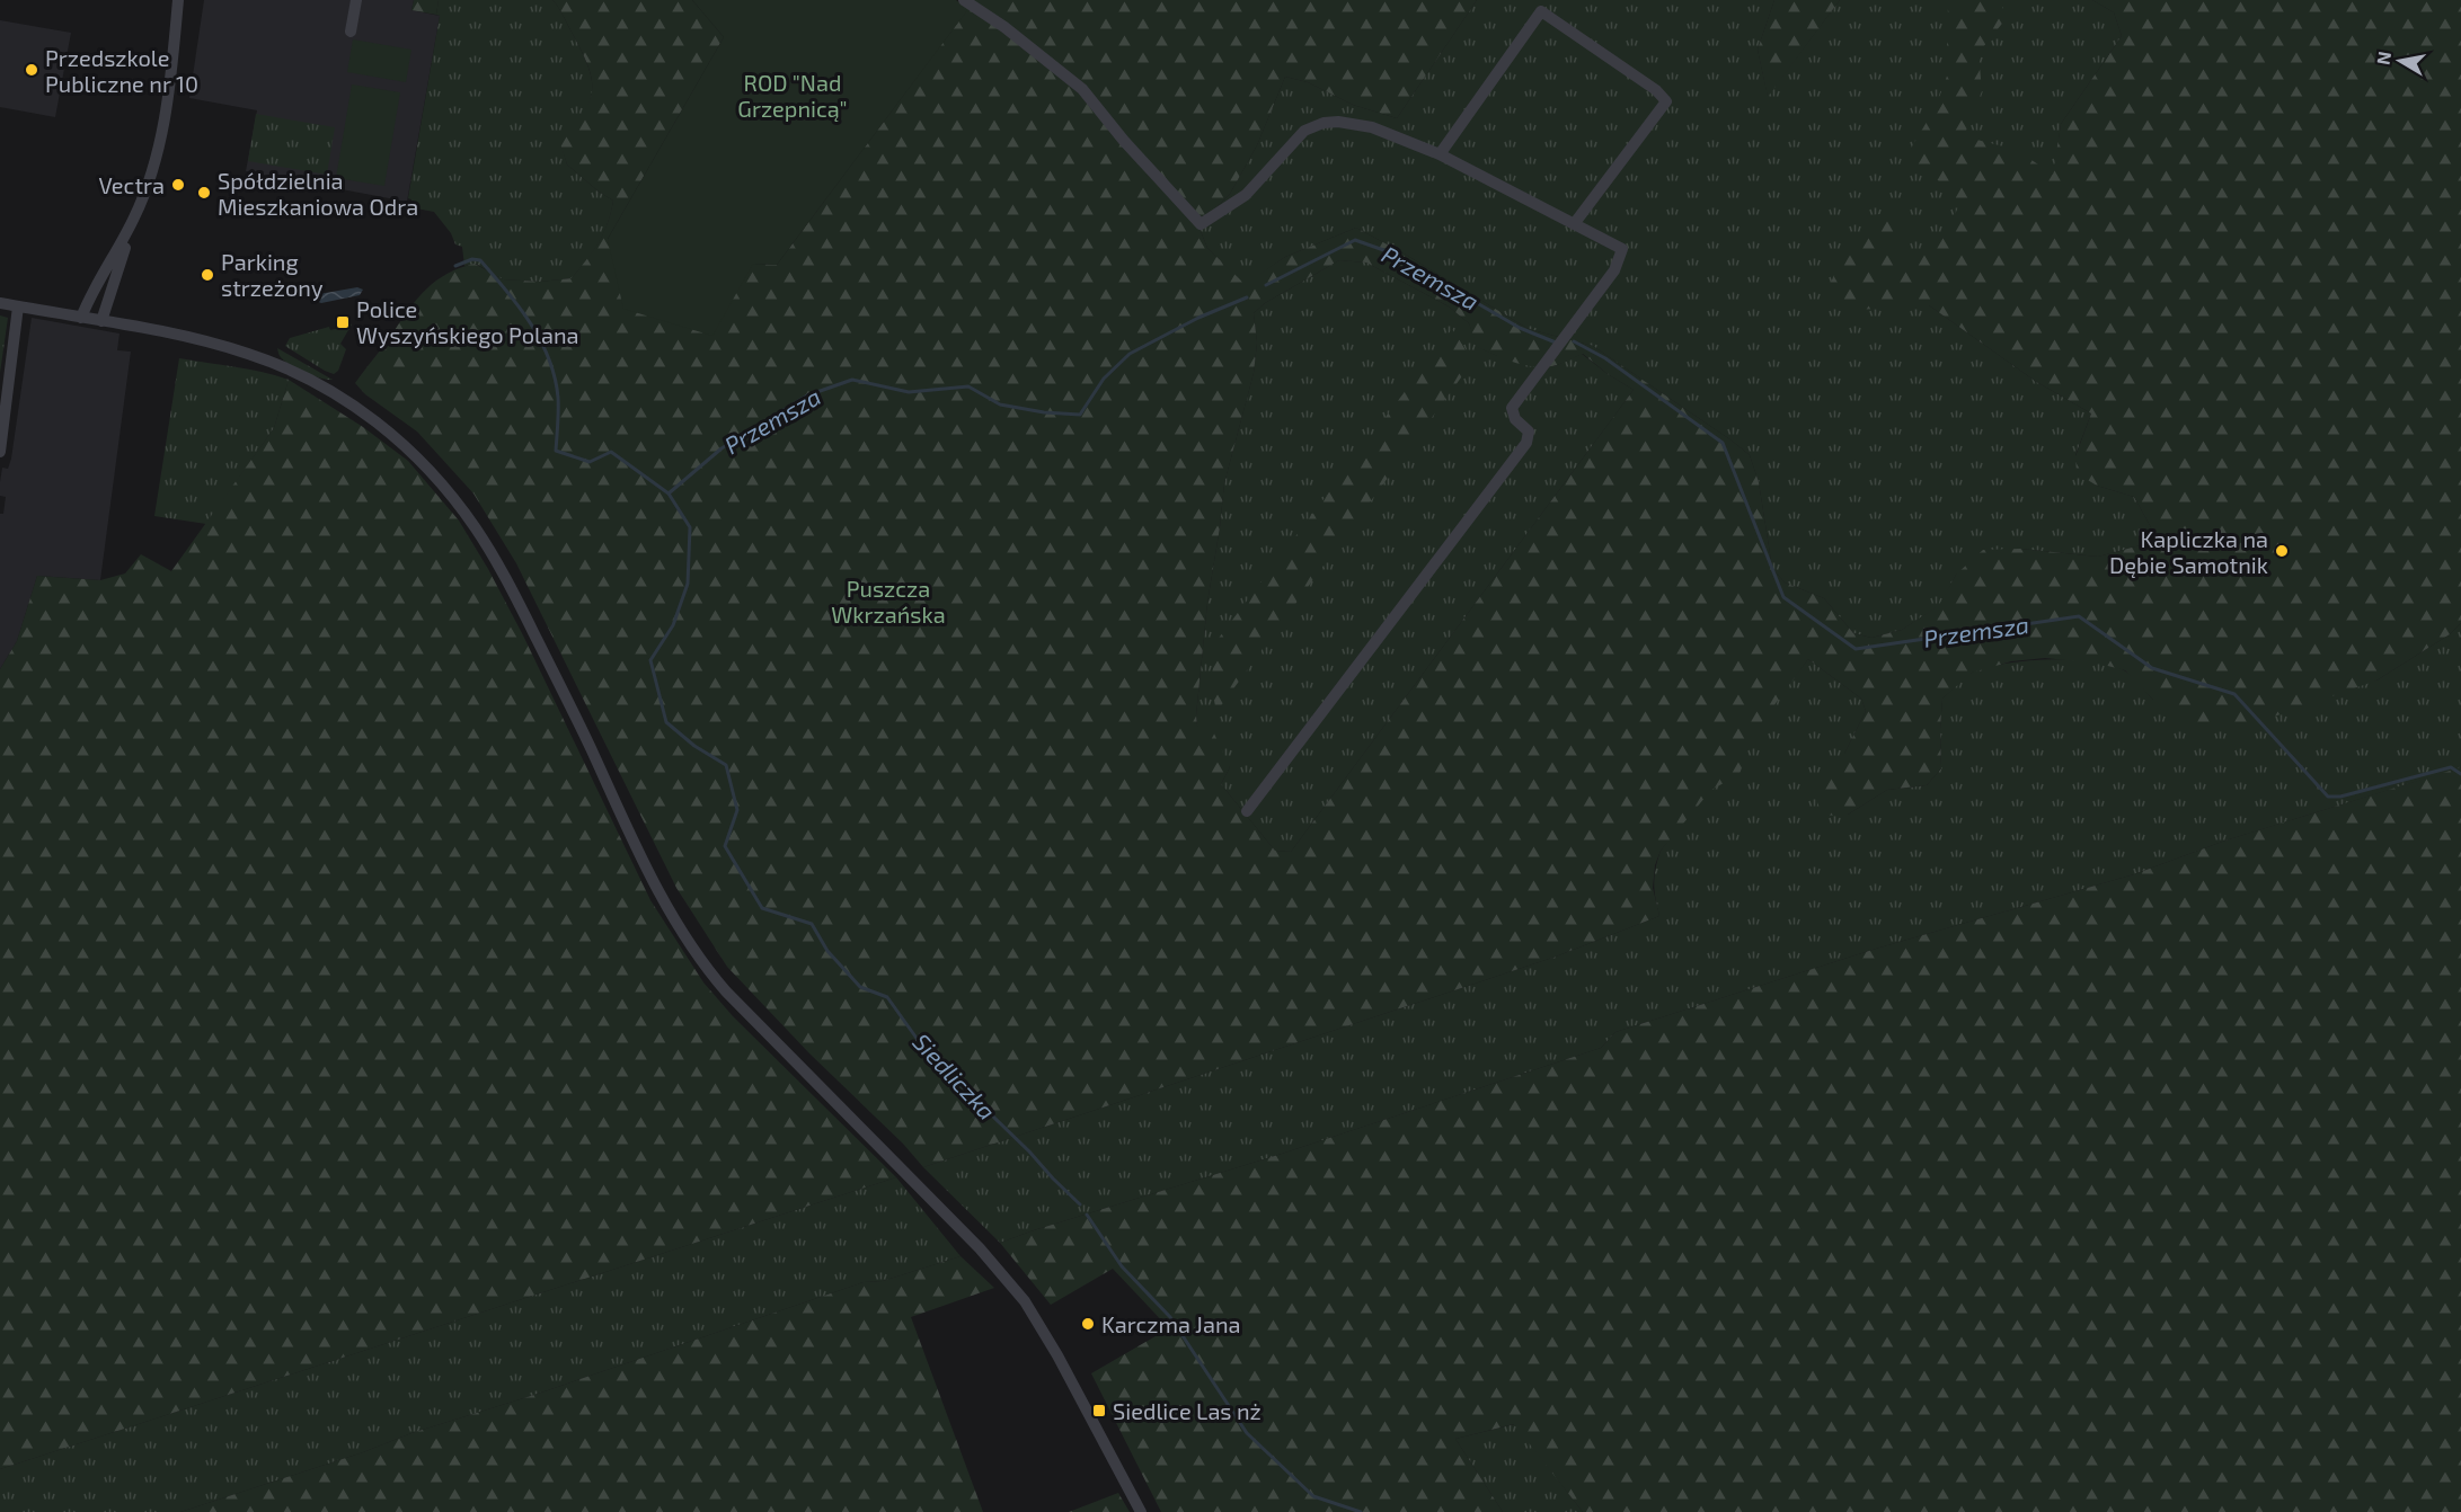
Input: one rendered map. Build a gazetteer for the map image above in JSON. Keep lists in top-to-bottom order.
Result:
{
  "water": ["Przemsza", "Siedliczka"],
  "parks": ["ROD \"Nad Grzepnicą\"", "Puszcza Wkrzańska"],
  "places": {
    "other": [
      "Przedszkole Publiczne nr 10",
      "Vectra",
      "Spółdzielnia Mieszkaniowa Odra",
      "Parking strzeżony",
      "Kapliczka na Dębie Samotnik",
      "Karczma Jana"
    ],
    "transit": ["Police Wyszyńskiego Polana", "Siedlice Las nż"]
  },
  "north": "left"
}
